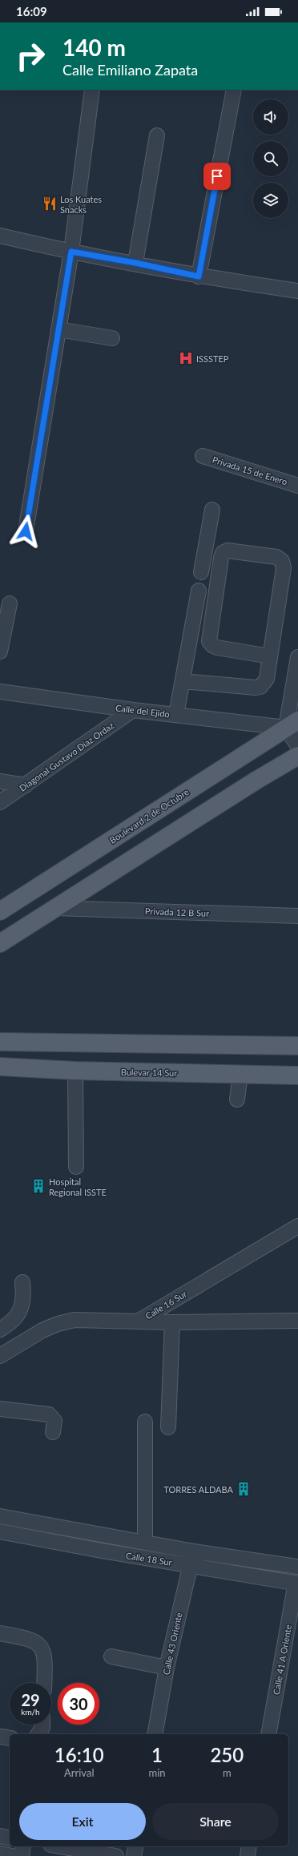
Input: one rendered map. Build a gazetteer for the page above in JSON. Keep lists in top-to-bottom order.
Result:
{
  "streets": {
    "main road": ["Boulevard 2 de Octubre", "Bulevar 14 Sur"],
    "street": [
      "Privada 15 de Enero",
      "Calle del Ejido",
      "Diagonal Gustavo Díaz Ordaz",
      "Privada 12 B Sur",
      "Calle 16 Sur",
      "Calle 18 Sur",
      "Calle 43 Oriente",
      "Calle 41 A Oriente"
    ]
  },
  "crossings": [
    ["Calle del Ejido", "Diagonal Gustavo Díaz Ordaz"],
    ["Calle del Ejido", "Boulevard 2 de Octubre"],
    ["Calle 18 Sur", "Calle 43 Oriente"],
    ["Calle 18 Sur", "Calle 41 A Oriente"]
  ],
  "places": {
    "restaurant": ["Los Kuates Snacks"],
    "hospital": ["ISSSTEP"],
    "building": ["Hospital Regional ISSTE", "TORRES ALDABA"]
  },
  "page": {
    "status": "16:09",
    "turn": ["140 m", "Calle Emiliano Zapata"],
    "speed": "29 km/h",
    "limit": "30",
    "eta": [
      "16:10",
      "Arrival",
      "1",
      "min",
      "250",
      "m"
    ],
    "buttons": ["Exit", "Share"]
  }
}
